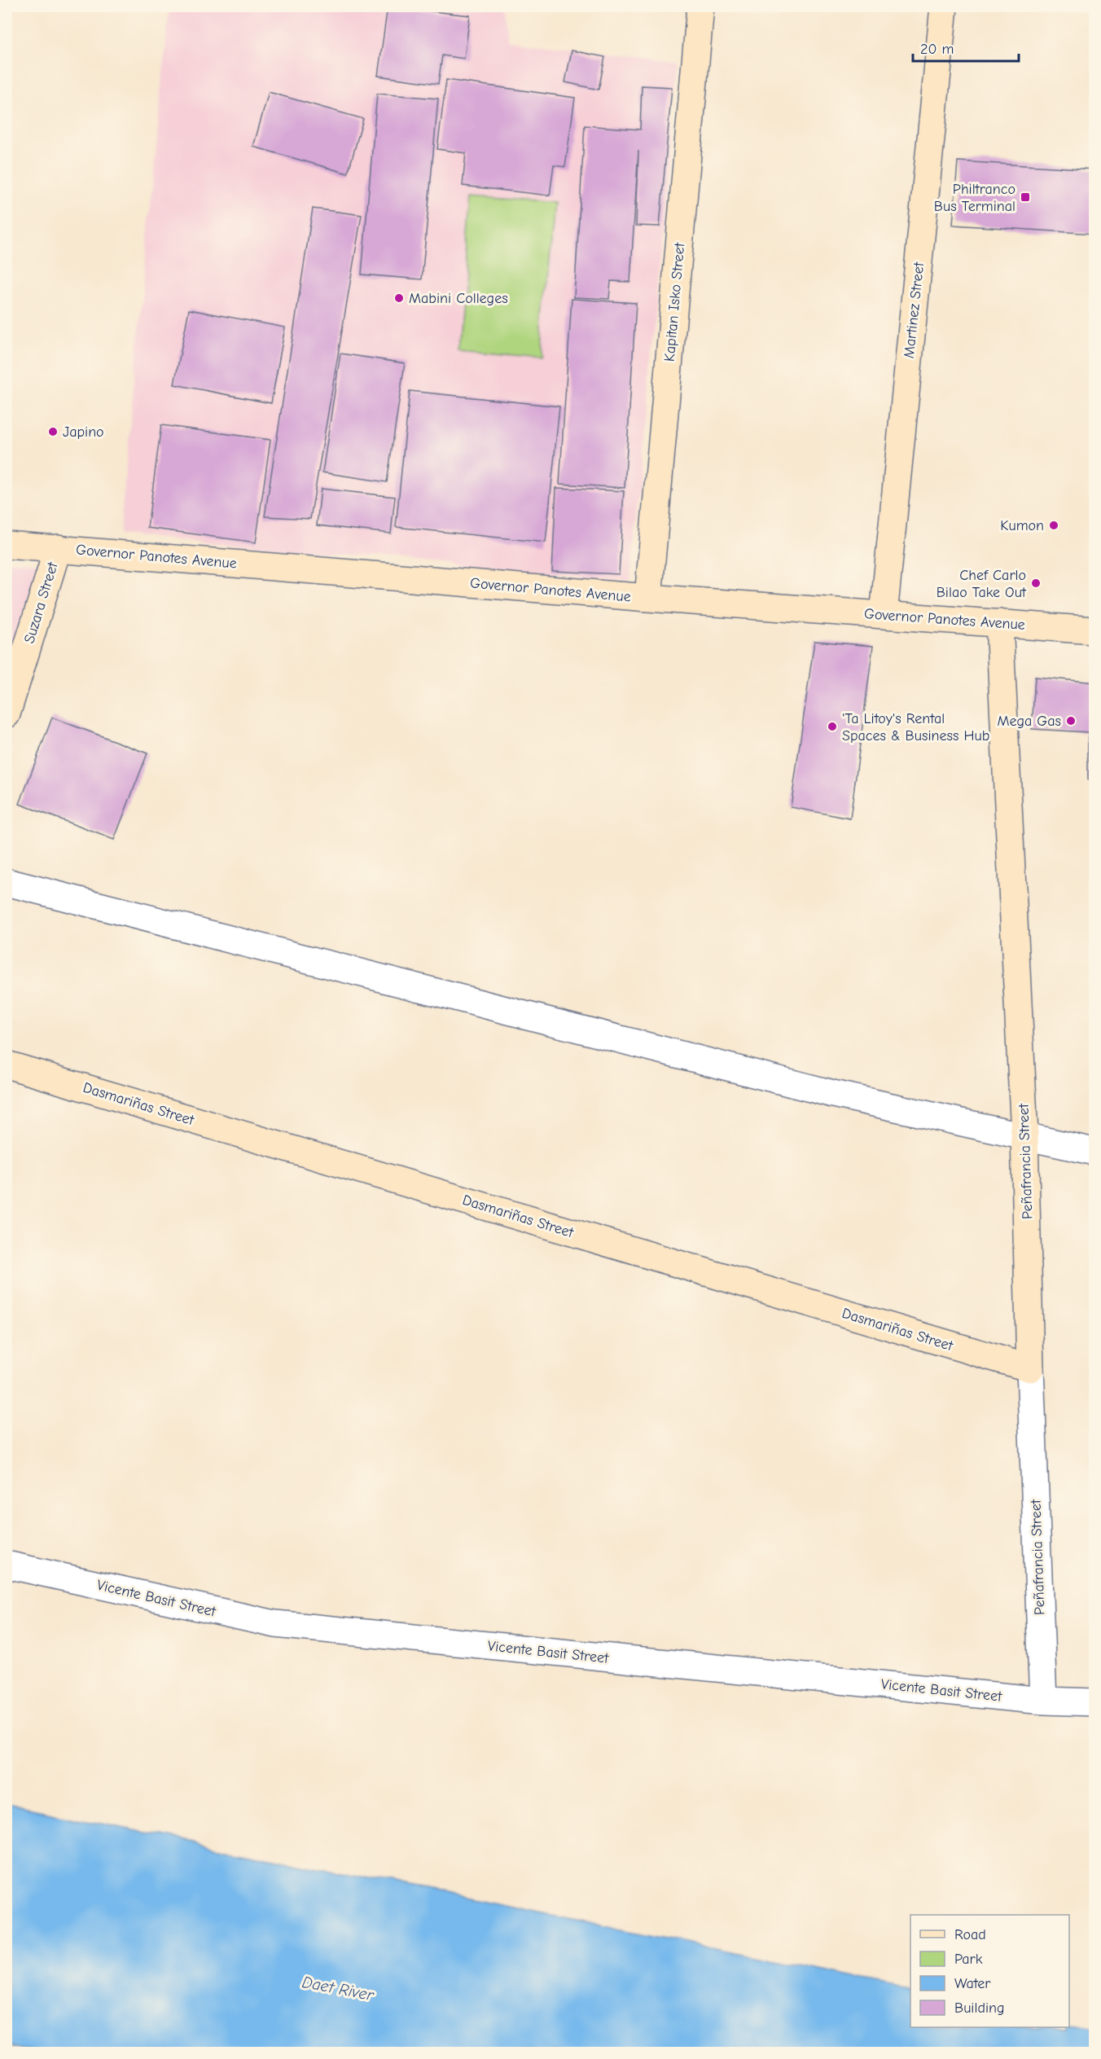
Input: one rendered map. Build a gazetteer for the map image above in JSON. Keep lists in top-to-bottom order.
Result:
{
  "streets": {
    "street": [
      "Kapitan Isko Street",
      "Martinez Street",
      "Governor Panotes Avenue",
      "Suzara Street",
      "Dasmariñas Street",
      "Peñafrancia Street",
      "Vicente Basit Street"
    ]
  },
  "crossings": [
    ["Kapitan Isko Street", "Governor Panotes Avenue"],
    ["Martinez Street", "Governor Panotes Avenue"],
    ["Governor Panotes Avenue", "Suzara Street"],
    ["Governor Panotes Avenue", "Peñafrancia Street"],
    ["Dasmariñas Street", "Peñafrancia Street"],
    ["Peñafrancia Street", "Vicente Basit Street"]
  ],
  "water": ["Daet River"],
  "places": {
    "transit": ["Philtranco Bus Terminal"],
    "other": [
      "Mabini Colleges",
      "Japino",
      "Kumon",
      "Chef Carlo Bilao Take Out",
      "Mega Gas",
      "'Ta Litoy's Rental Spaces & Business Hub"
    ]
  },
  "legend": [
    "Road",
    "Park",
    "Water",
    "Building"
  ],
  "scale_bar": "20 m"
}
